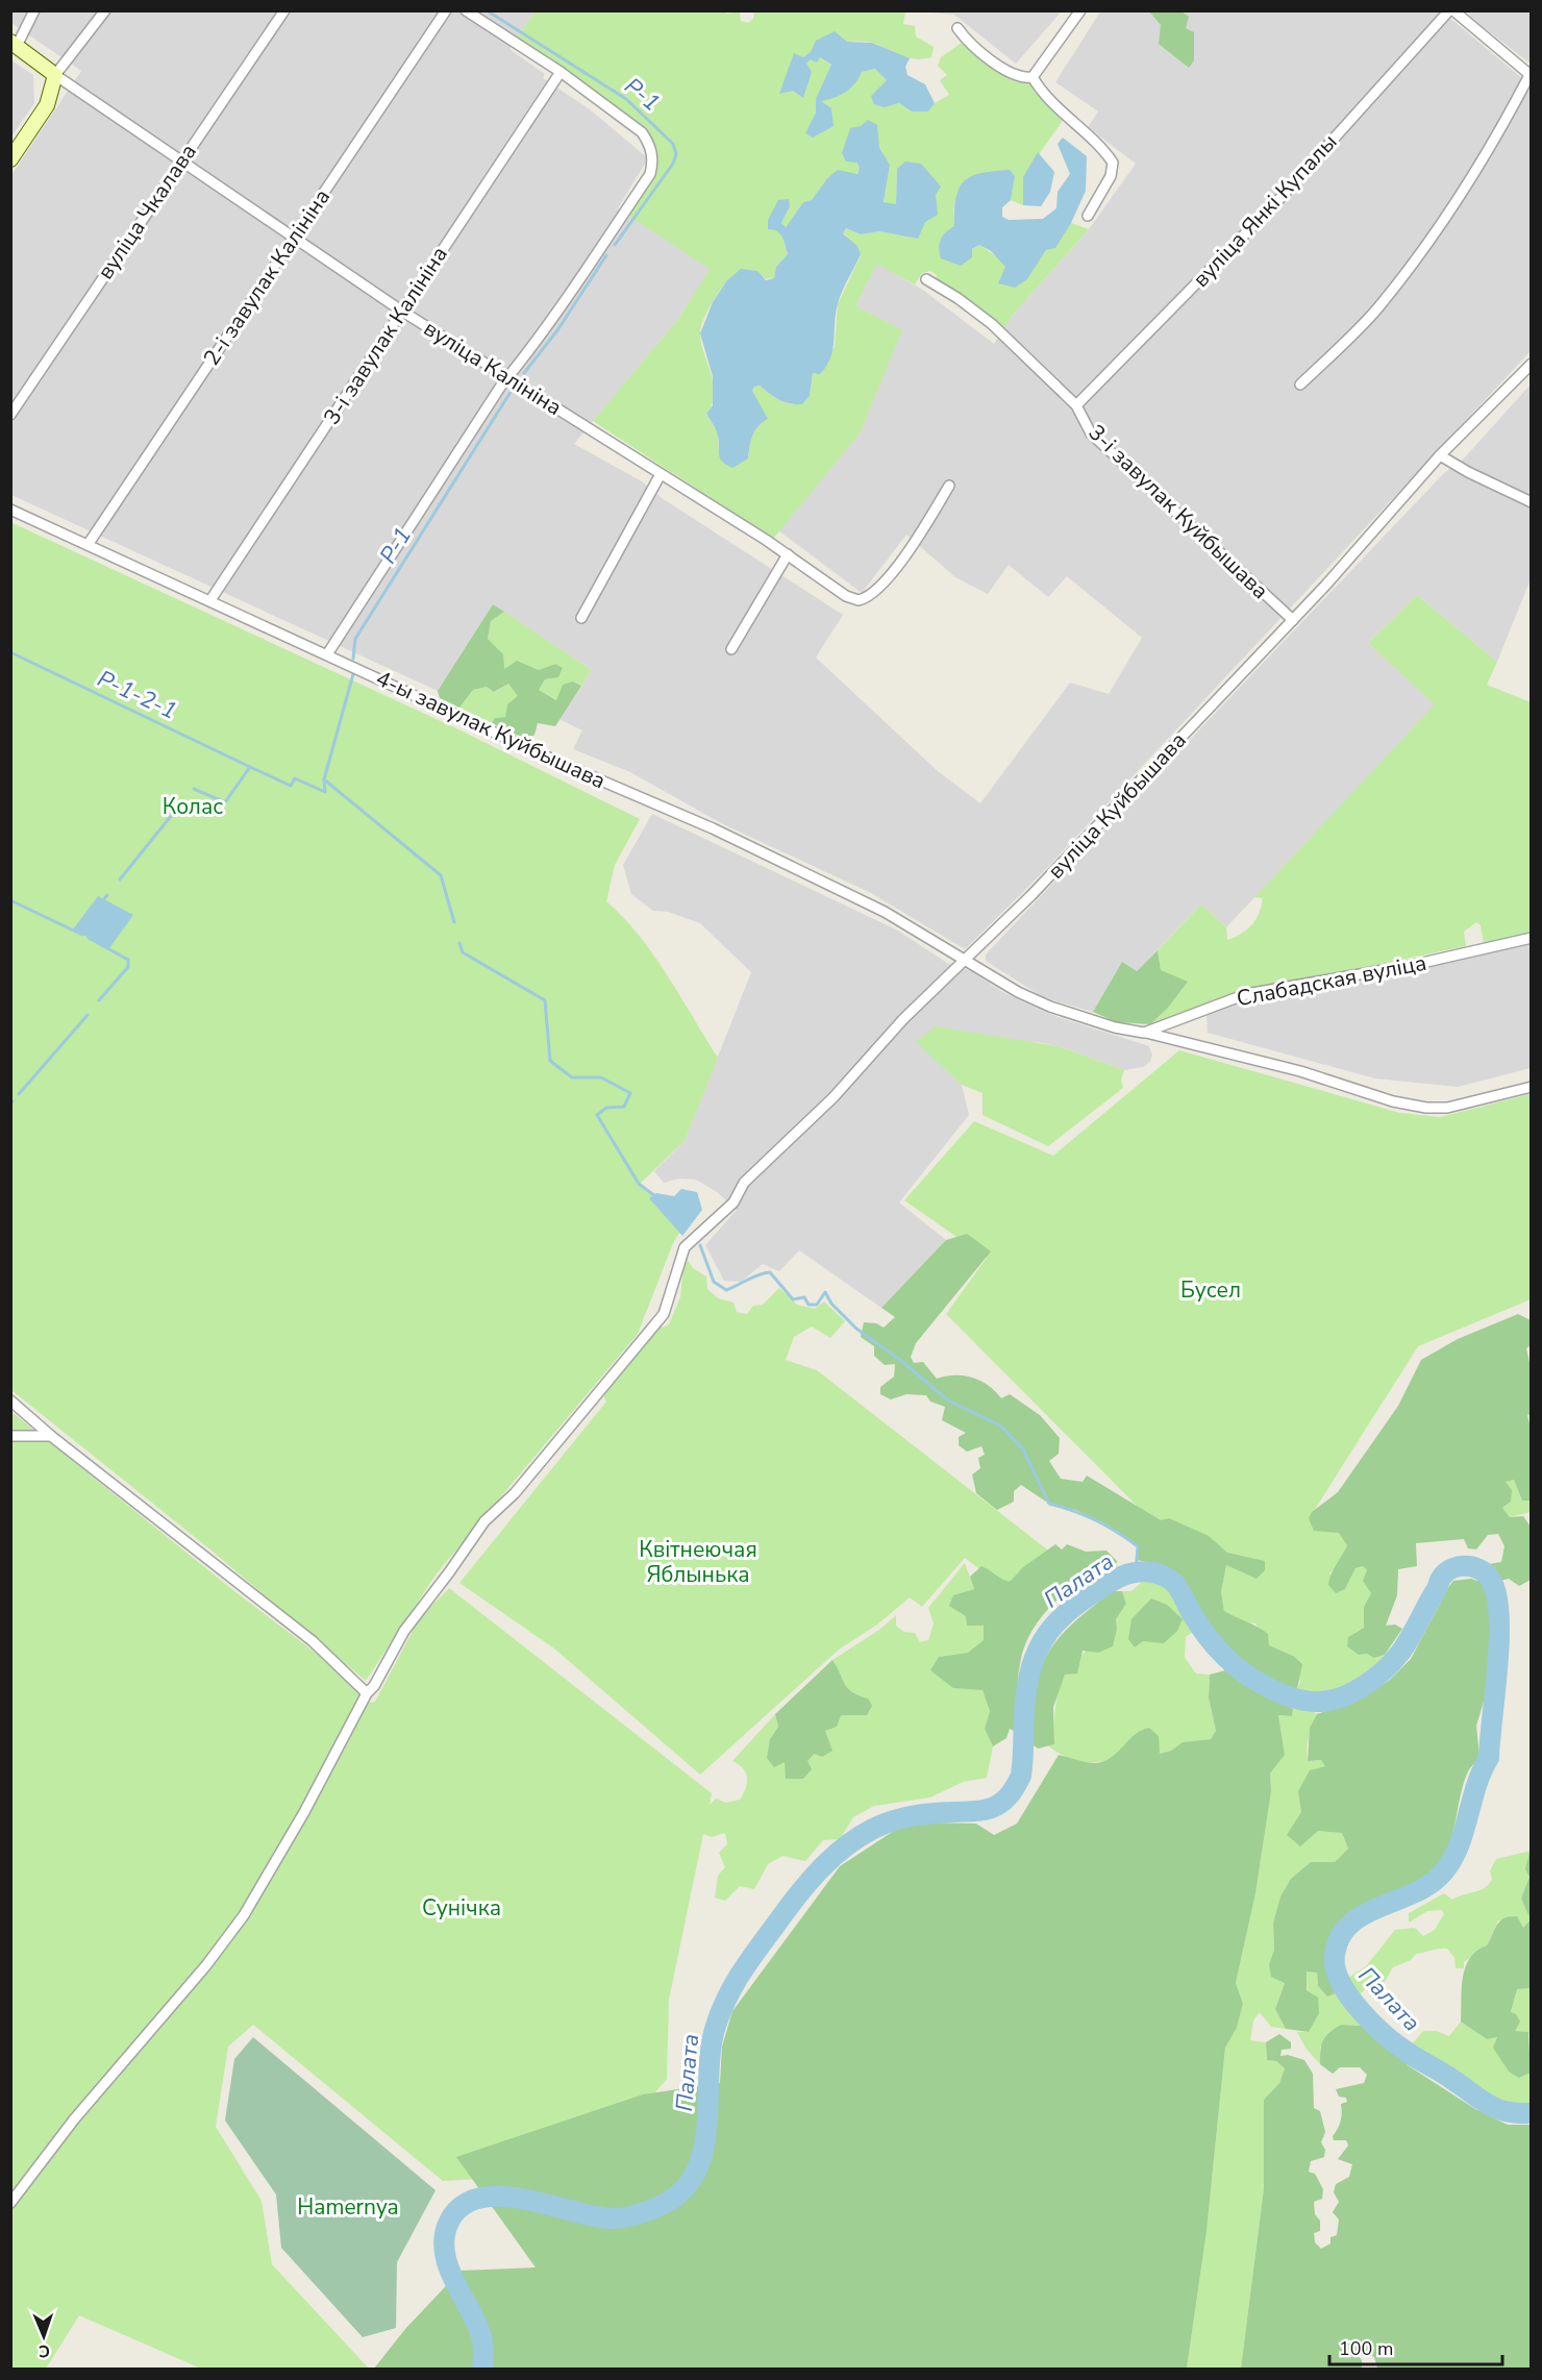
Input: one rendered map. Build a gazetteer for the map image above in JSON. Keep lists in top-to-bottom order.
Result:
{
  "streets": {
    "street": [
      "вуліца Янкі Купалы",
      "вуліца Чкалава",
      "2-і завулак Калініна",
      "3-і завулак Калініна",
      "вуліца Калініна",
      "3-і завулак Куйбышава",
      "4-ы завулак Куйбышава",
      "вуліца Куйбышава",
      "Слабадская вуліца"
    ]
  },
  "crossings": [
    ["вуліца Янкі Купалы", "3-і завулак Куйбышава"],
    ["вуліца Чкалава", "вуліца Калініна"],
    ["2-і завулак Калініна", "вуліца Калініна"],
    ["2-і завулак Калініна", "4-ы завулак Куйбышава"],
    ["3-і завулак Калініна", "вуліца Калініна"],
    ["3-і завулак Калініна", "4-ы завулак Куйбышава"],
    ["3-і завулак Куйбышава", "вуліца Куйбышава"],
    ["4-ы завулак Куйбышава", "вуліца Куйбышава"]
  ],
  "water": ["P-1", "P-1-2-1", "Палата"],
  "parks": [
    "Колас",
    "Бусел",
    "Квітнеючая Яблынька",
    "Сунічка",
    "Hamernya"
  ],
  "scale_bar": "100 m",
  "north": "bottom"
}
